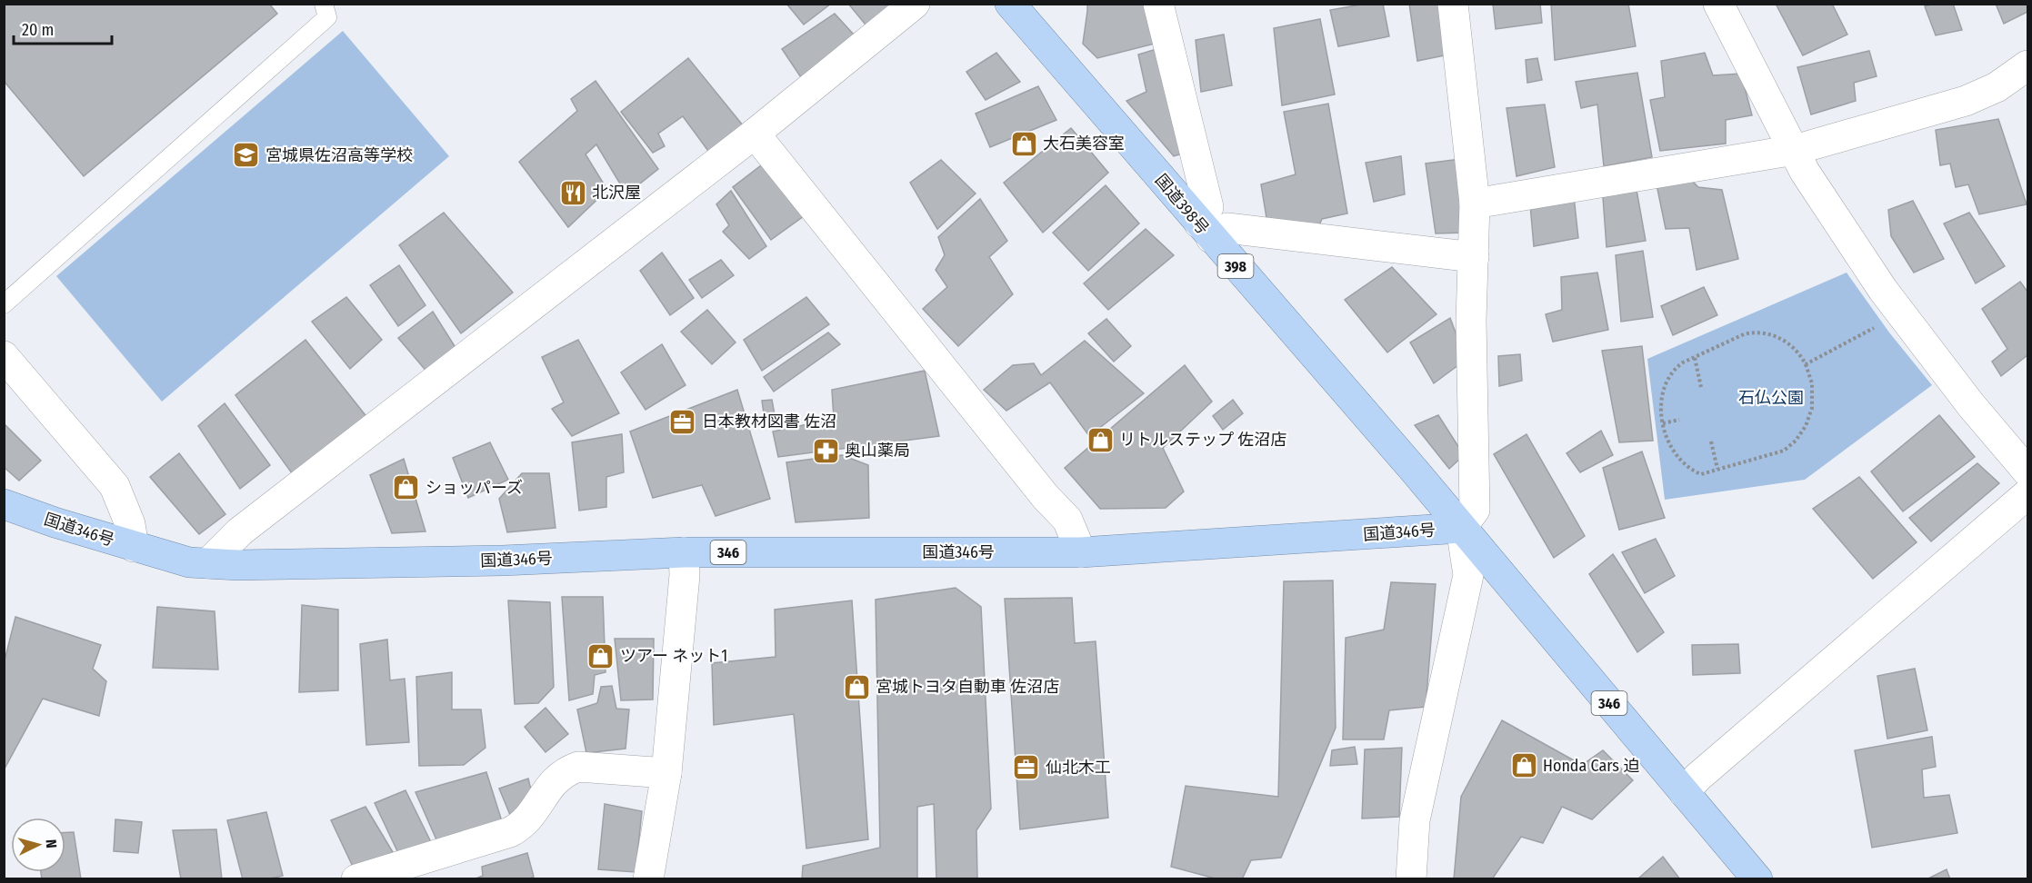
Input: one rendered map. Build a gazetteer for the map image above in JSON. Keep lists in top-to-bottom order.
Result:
{
  "streets": {
    "highway": [
      "国道398号",
      "398",
      "国道346号",
      "346"
    ]
  },
  "crossings": [
    ["国道398号", "国道346号"],
    ["国道398号", "346"],
    ["国道346号", "346"]
  ],
  "parks": ["石仏公園"],
  "places": {
    "shop": [
      "大石美容室",
      "リトルステップ 佐沼店",
      "ショッパーズ",
      "ツアー ネット1",
      "宮城トヨタ自動車 佐沼店",
      "Honda Cars 迫"
    ],
    "school or university": ["宮城県佐沼高等学校"],
    "restaurant": ["北沢屋"],
    "office": ["日本教材図書 佐沼", "仙北木工"],
    "pharmacy": ["奥山薬局"]
  },
  "scale_bar": "20 m",
  "north": "right"
}
